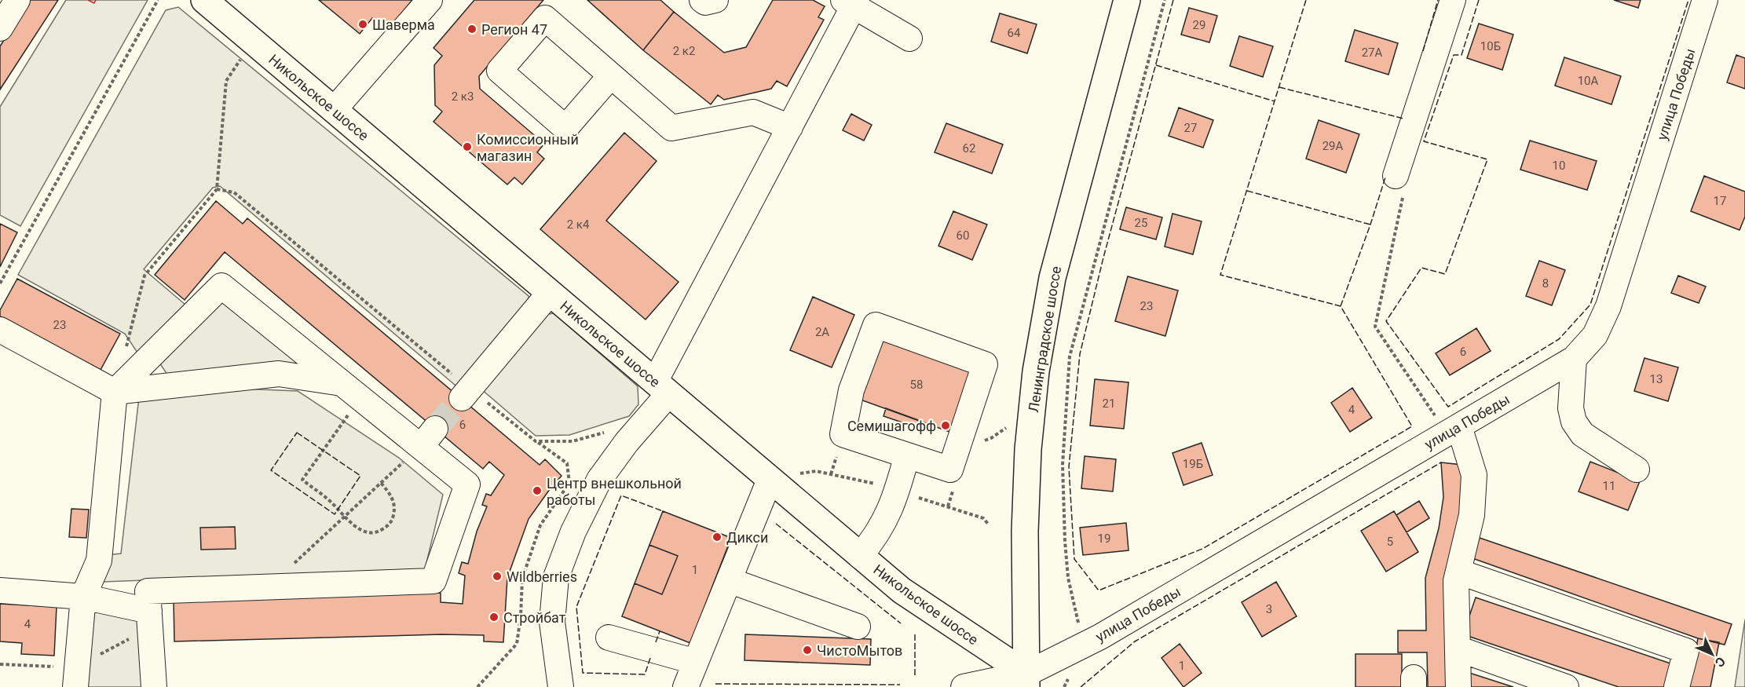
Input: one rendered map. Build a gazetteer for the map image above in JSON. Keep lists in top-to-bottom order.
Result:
{
  "streets": {
    "main road": ["Никольское шоссе", "Ленинградское шоссе"],
    "street": ["улица Победы"]
  },
  "crossings": [
    ["улица Победы", "Никольское шоссе"],
    ["улица Победы", "Ленинградское шоссе"],
    ["Никольское шоссе", "Ленинградское шоссе"]
  ],
  "places": [
    "Шаверма",
    "Регион 47",
    "Комиссионный магазин",
    "Семишагофф",
    "Центр внешкольной работы",
    "Дикси",
    "Wildberries",
    "Стройбат",
    "ЧистоМытов"
  ],
  "house_numbers": [
    "29",
    "64",
    "10Б",
    "2 к2",
    "27А",
    "10А",
    "2 к3",
    "27",
    "29А",
    "62",
    "10",
    "17",
    "25",
    "2 к4",
    "60",
    "8",
    "23",
    "23",
    "2А",
    "6",
    "13",
    "58",
    "21",
    "4",
    "6",
    "19Б",
    "11",
    "19",
    "5",
    "1",
    "3",
    "4",
    "1"
  ],
  "north": "bottom right"
}
